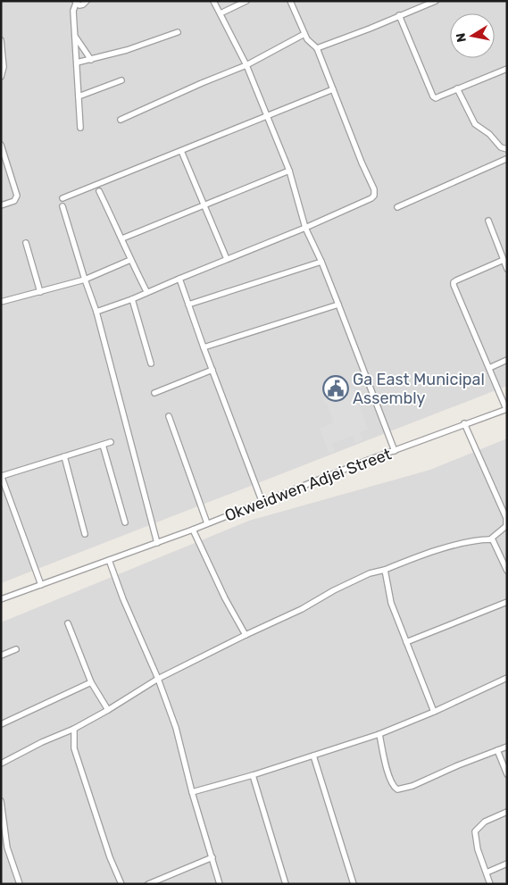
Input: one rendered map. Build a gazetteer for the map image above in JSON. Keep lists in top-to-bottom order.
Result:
{
  "streets": {
    "street": ["Okweidwen Adjei Street"]
  },
  "places": {
    "public building": ["Ga East Municipal Assembly"]
  },
  "north": "left"
}
